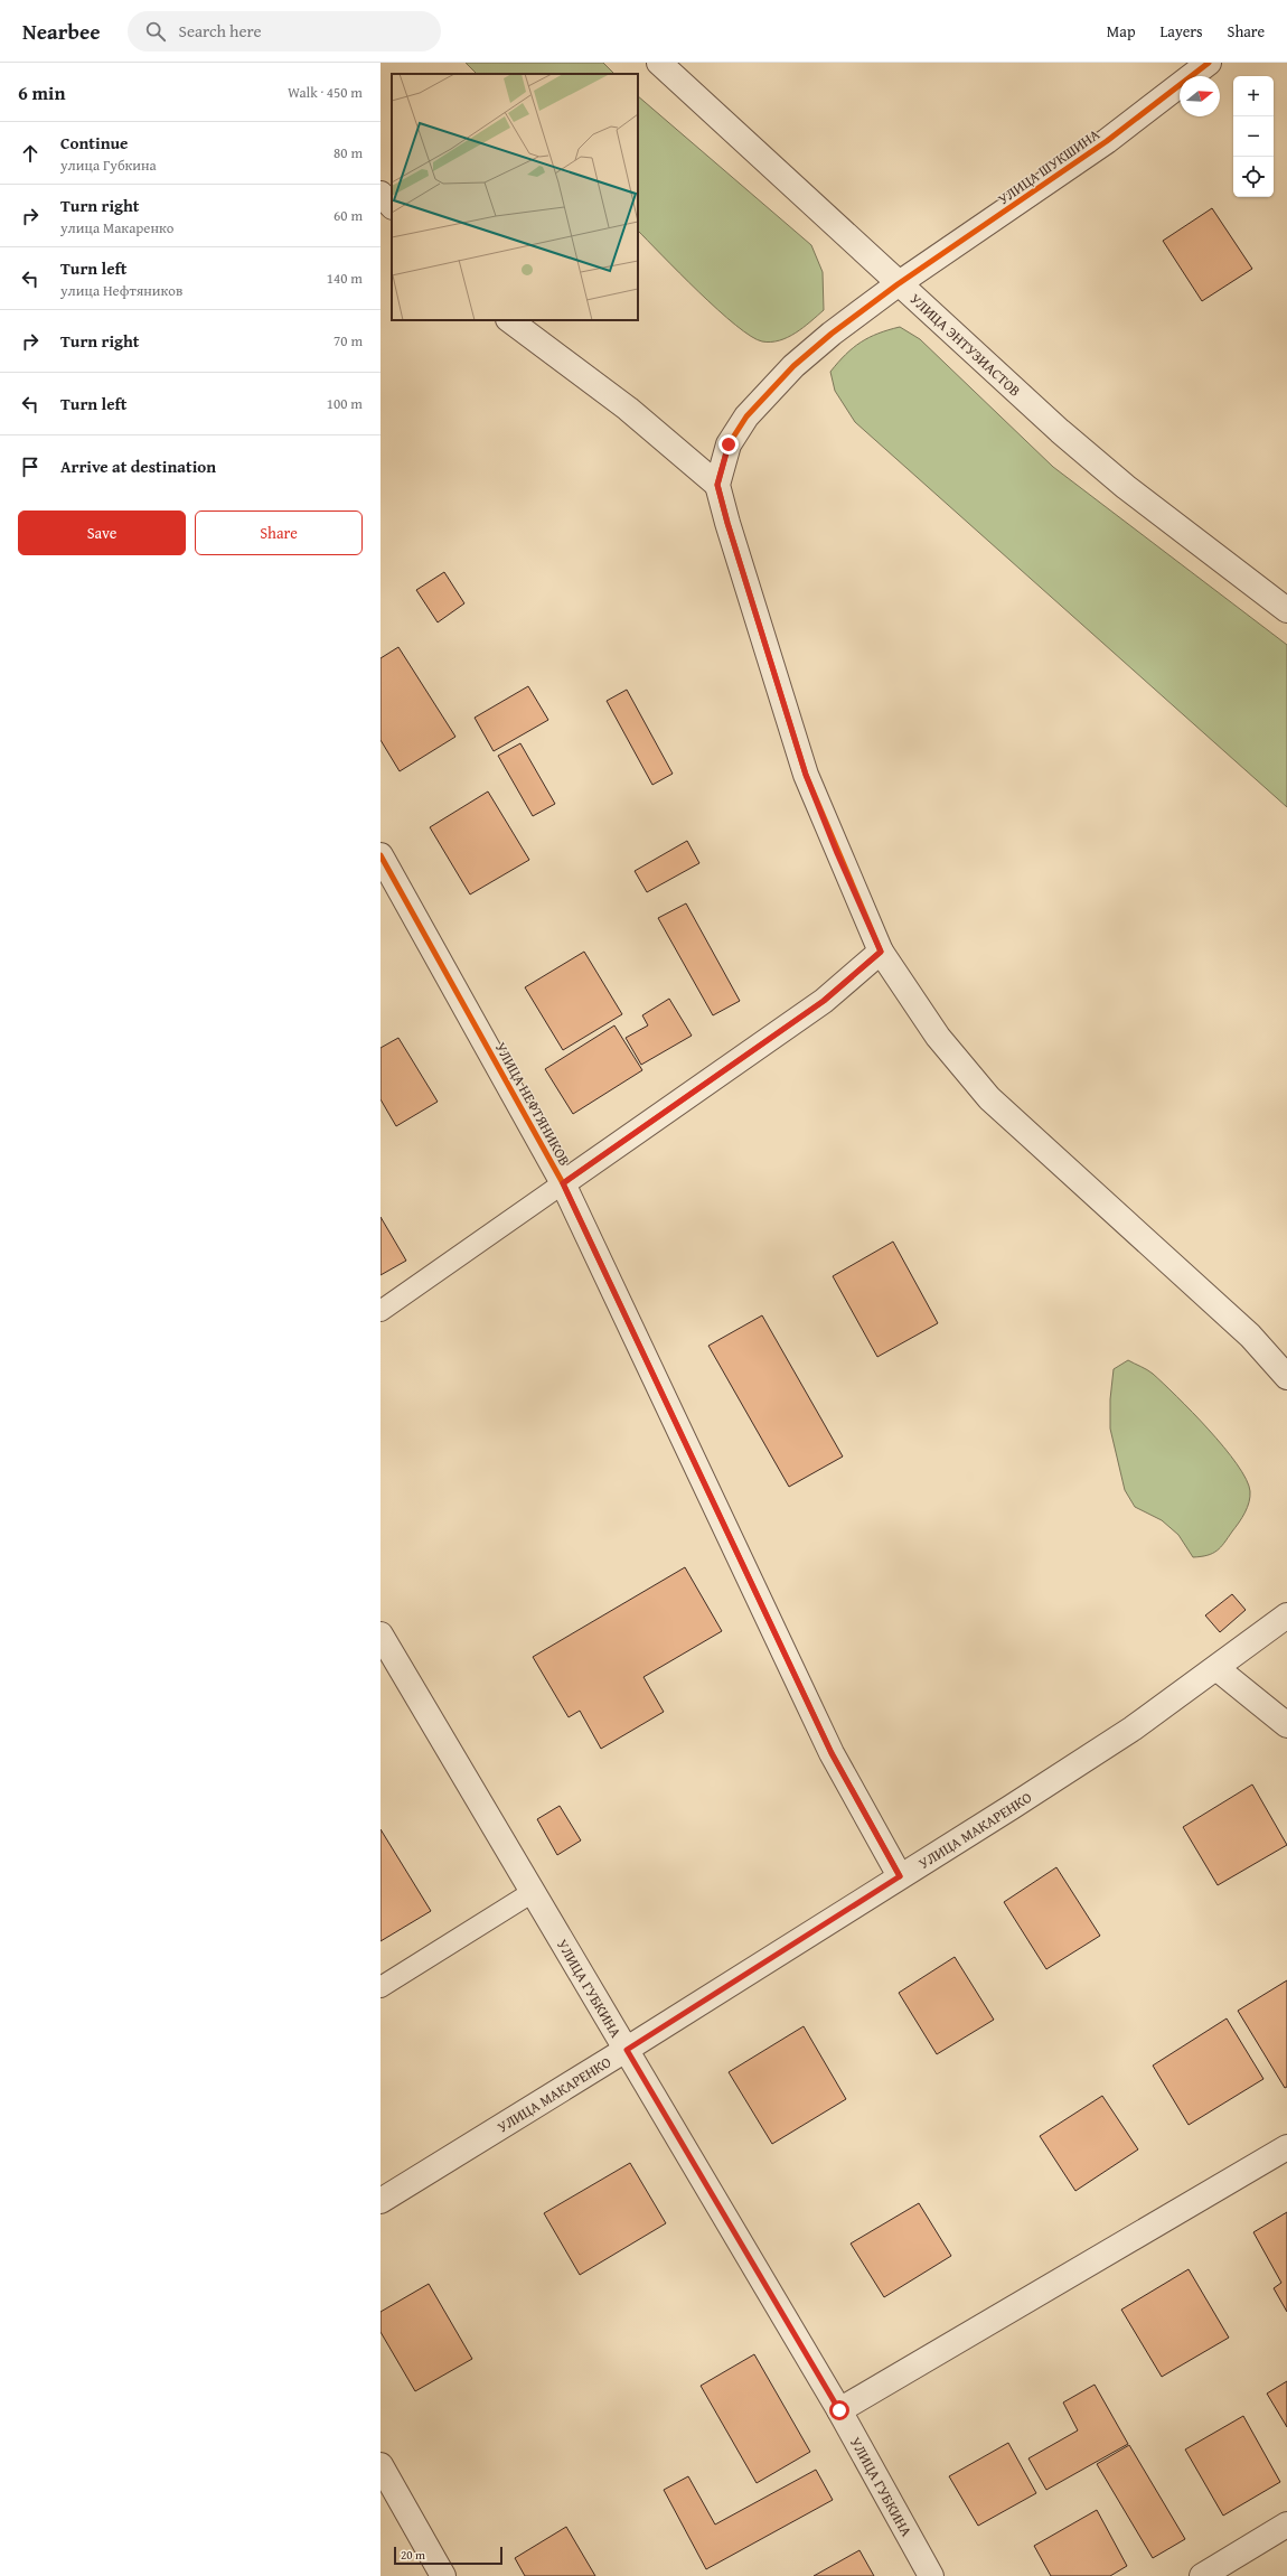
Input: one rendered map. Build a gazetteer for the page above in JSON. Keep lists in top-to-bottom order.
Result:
{
  "streets": {
    "street": [
      "УЛИЦА ШУКШИНА",
      "УЛИЦА ЭНТУЗИАСТОВ",
      "УЛИЦА НЕФТЯНИКОВ",
      "УЛИЦА МАКАРЕНКО",
      "УЛИЦА ГУБКИНА"
    ]
  },
  "crossings": [
    ["УЛИЦА ШУКШИНА", "УЛИЦА ЭНТУЗИАСТОВ"],
    ["УЛИЦА НЕФТЯНИКОВ", "УЛИЦА МАКАРЕНКО"],
    ["УЛИЦА МАКАРЕНКО", "УЛИЦА ГУБКИНА"]
  ],
  "scale_bar": "20 m",
  "north": "right",
  "page": {
    "header": "Nearbee",
    "search": "Search here",
    "nav": ["Map", "Layers", "Share"],
    "heading": ["6 min", "Walk · 450 m"],
    "map_buttons": ["+", "−"],
    "list": [
      ["Continue", "улица Губкина", "80 m"],
      ["Turn right", "улица Макаренко", "60 m"],
      ["Turn left", "улица Нефтяников", "140 m"],
      ["Turn right", "70 m"],
      ["Turn left", "100 m"],
      "Arrive at destination"
    ],
    "buttons": ["Save", "Share"],
    "scale": "20 m"
  }
}
